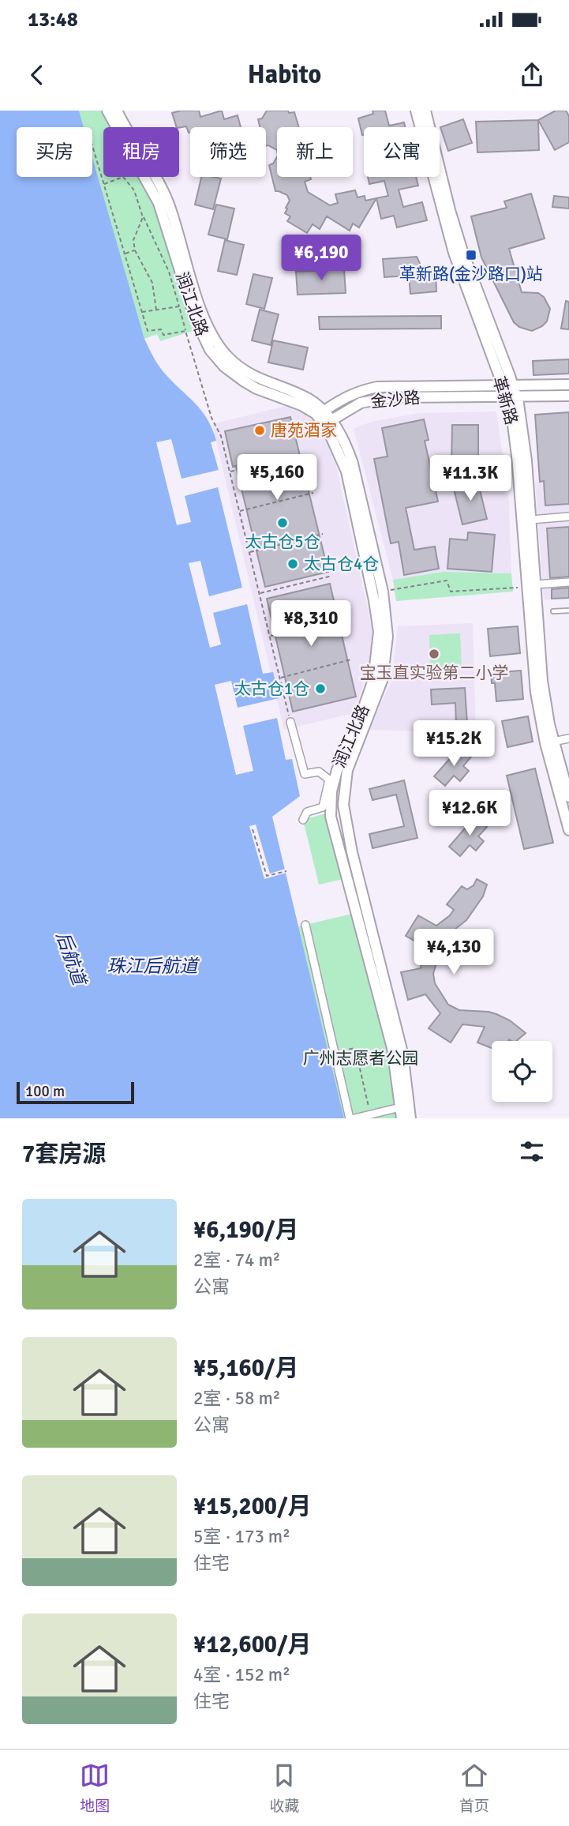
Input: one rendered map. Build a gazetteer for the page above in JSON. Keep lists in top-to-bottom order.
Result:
{
  "streets": {
    "street": ["润江北路", "金沙路", "革新路"]
  },
  "crossings": [
    ["润江北路", "金沙路"],
    ["金沙路", "革新路"]
  ],
  "water": ["后航道", "珠江后航道"],
  "parks": ["广州志愿者公园"],
  "places": {
    "transit": ["革新路(金沙路口)站"],
    "other": [
      "唐苑酒家",
      "太古仓5仓",
      "太古仓4仓",
      "宝玉直实验第二小学",
      "太古仓1仓"
    ]
  },
  "scale_bar": "100 m",
  "page": {
    "status": "13:48",
    "header": "Habito",
    "chip": [
      "买房",
      "租房",
      "筛选",
      "新上",
      "公寓"
    ],
    "price": [
      "¥6,190",
      "¥5,160",
      "¥11.3K",
      "¥8,310",
      "¥15.2K",
      "¥12.6K",
      "¥4,130"
    ],
    "scale": "100 m",
    "heading": "7套房源",
    "list": [
      {
        "name": "¥6,190/月",
        "note": "2室 · 74 m² · 公寓"
      },
      {
        "name": "¥5,160/月",
        "note": "2室 · 58 m² · 公寓"
      },
      {
        "name": "¥15,200/月",
        "note": "5室 · 173 m² · 住宅"
      },
      {
        "name": "¥12,600/月",
        "note": "4室 · 152 m² · 住宅"
      }
    ],
    "tabs": ["地图", "收藏", "首页"]
  }
}
